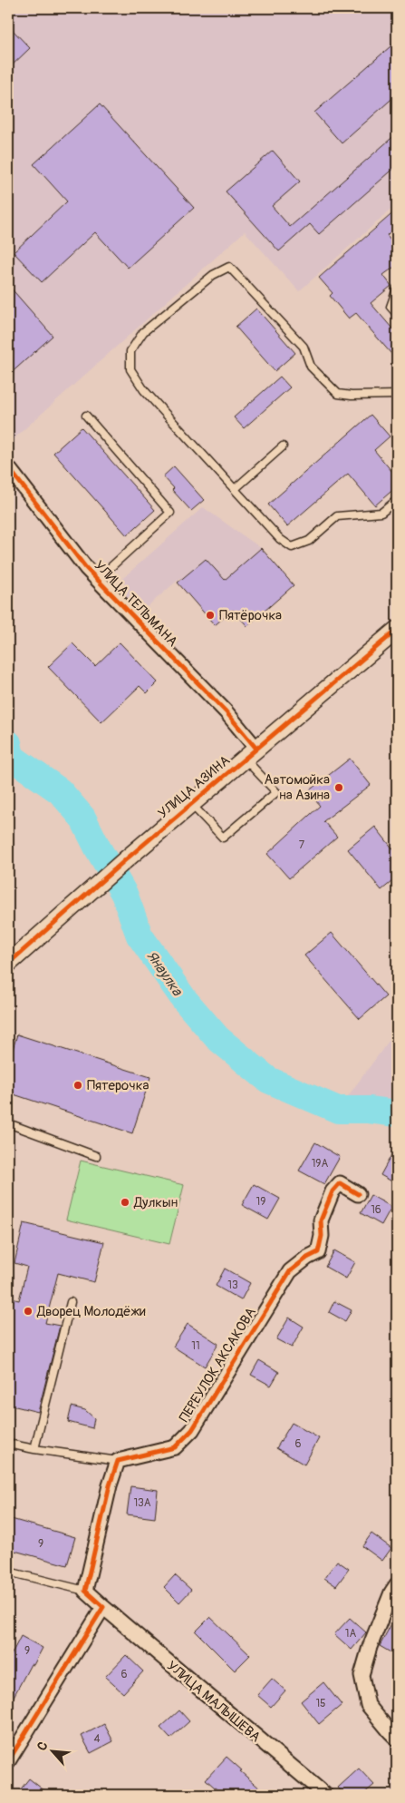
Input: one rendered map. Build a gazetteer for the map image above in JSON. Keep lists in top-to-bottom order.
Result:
{
  "streets": {
    "street": [
      "УЛИЦА ТЕЛЬМАНА",
      "УЛИЦА АЗИНА",
      "ПЕРЕУЛОК АКСАКОВА",
      "УЛИЦА МАЛЫШЕВА"
    ]
  },
  "crossings": [
    ["УЛИЦА ТЕЛЬМАНА", "УЛИЦА АЗИНА"]
  ],
  "water": ["Янаулка"],
  "places": [
    "Пятёрочка",
    "Автомойка на Азина",
    "Пятерочка",
    "Дулкын",
    "Дворец Молодёжи"
  ],
  "house_numbers": [
    "7",
    "19А",
    "19",
    "16",
    "13",
    "11",
    "6",
    "13А",
    "9",
    "1А",
    "9",
    "6",
    "15",
    "4"
  ],
  "north": "top left"
}
